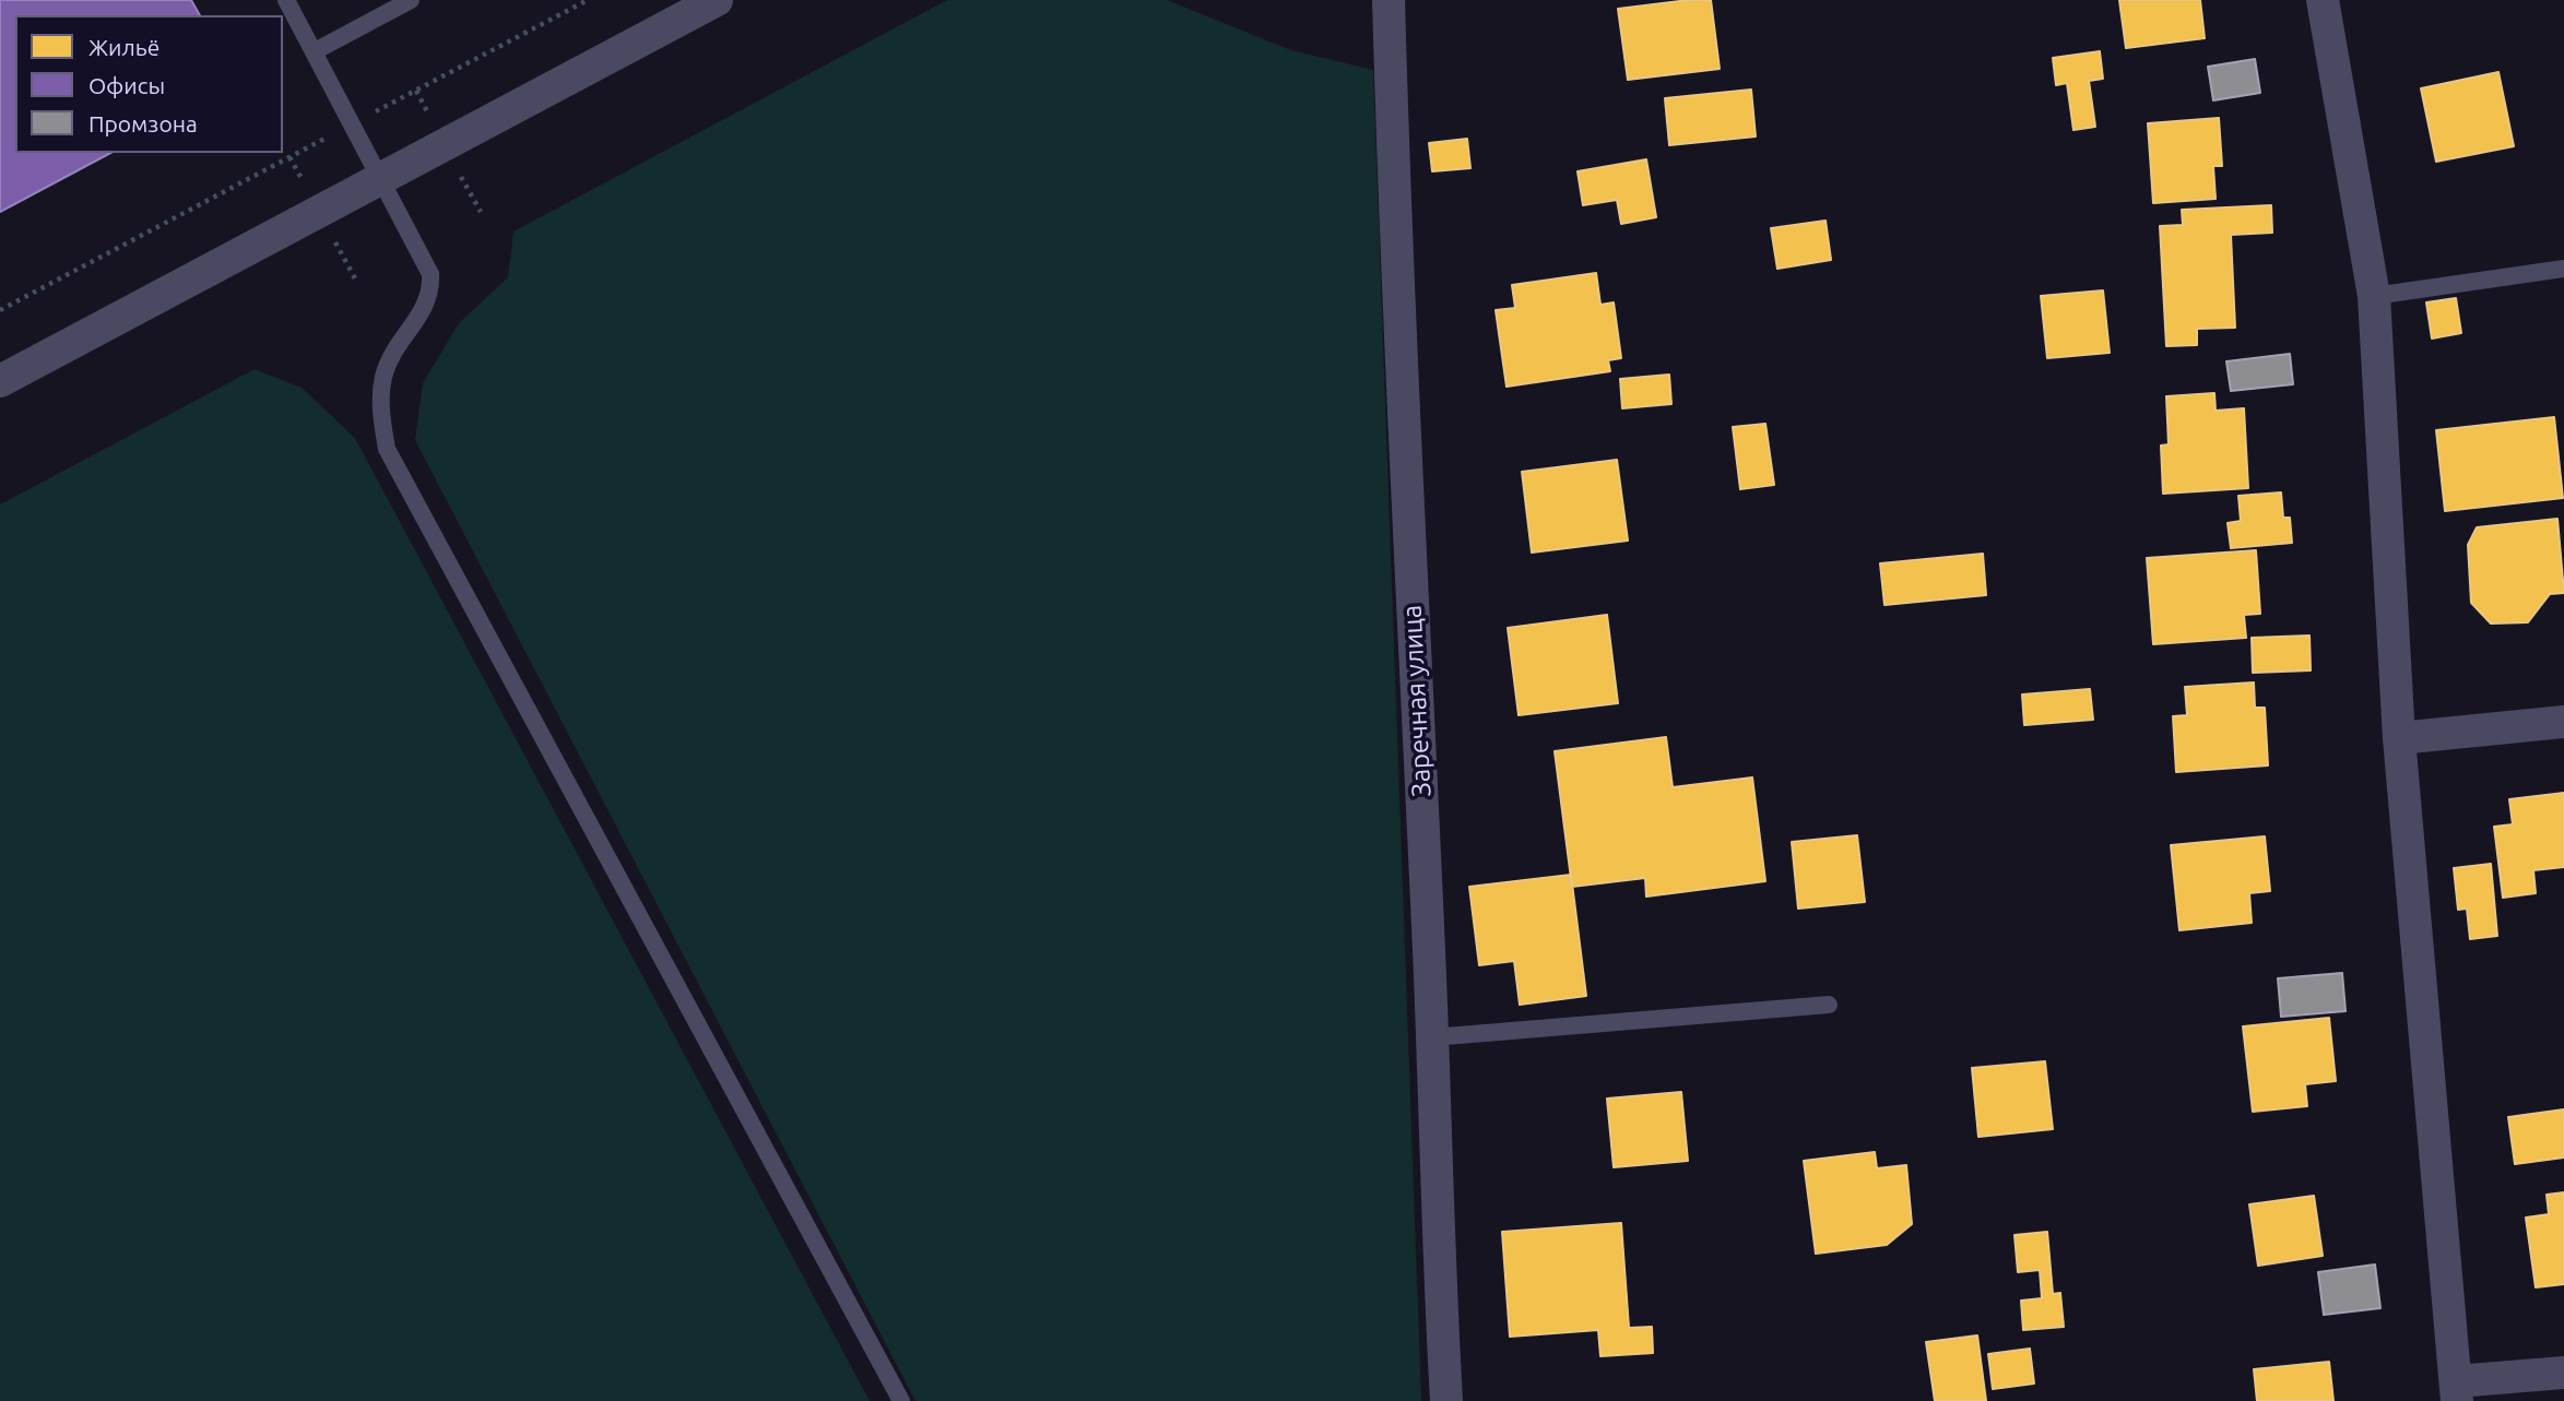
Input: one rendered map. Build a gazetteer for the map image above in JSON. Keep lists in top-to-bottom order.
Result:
{
  "streets": {
    "street": ["Заречная улица"]
  },
  "legend": ["Жильё", "Офисы", "Промзона"]
}
